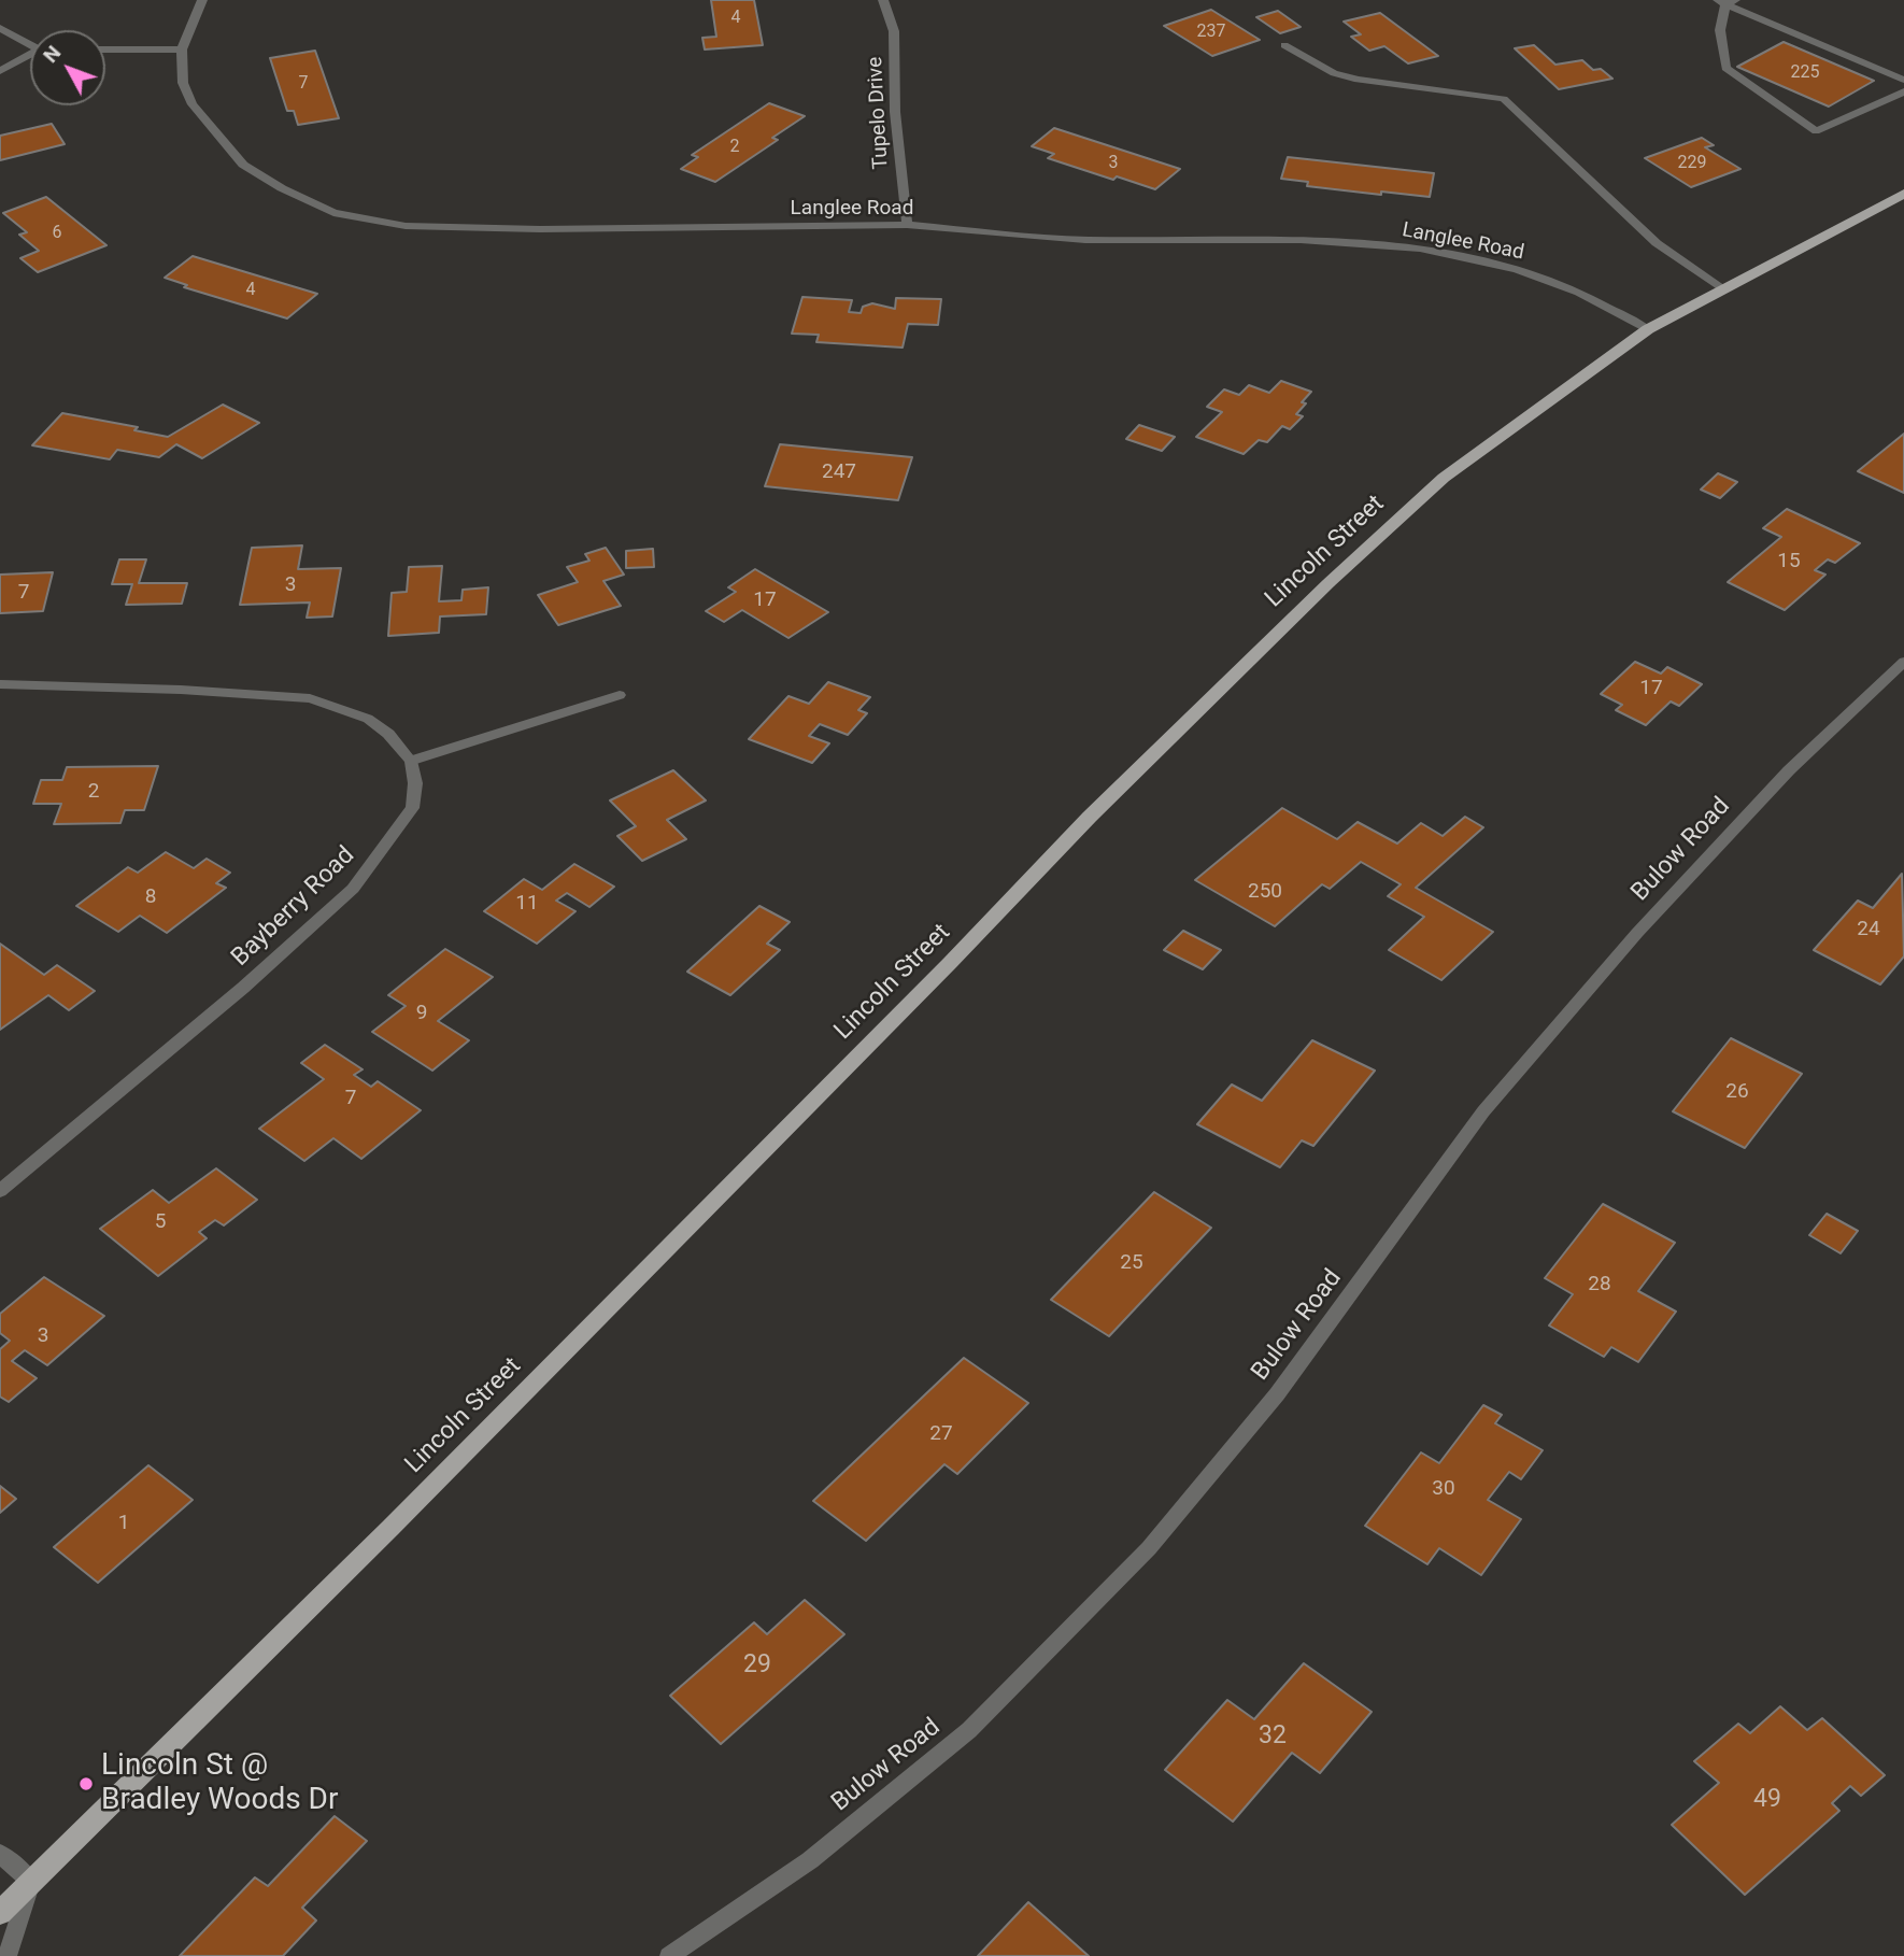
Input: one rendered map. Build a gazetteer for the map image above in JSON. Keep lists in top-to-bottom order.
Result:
{
  "streets": {
    "main road": ["Lincoln Street"],
    "street": [
      "Tupelo Drive",
      "Langlee Road",
      "Bulow Road",
      "Bayberry Road"
    ]
  },
  "crossings": [
    ["Tupelo Drive", "Langlee Road"],
    ["Langlee Road", "Lincoln Street"]
  ],
  "places": ["Lincoln St @ Bradley Woods Dr"],
  "house_numbers": [
    "4",
    "237",
    "225",
    "7",
    "2",
    "3",
    "229",
    "6",
    "4",
    "247",
    "15",
    "3",
    "7",
    "17",
    "17",
    "2",
    "250",
    "8",
    "11",
    "24",
    "9",
    "26",
    "7",
    "5",
    "25",
    "28",
    "3",
    "27",
    "30",
    "1",
    "29",
    "32",
    "49"
  ],
  "north": "top left"
}
